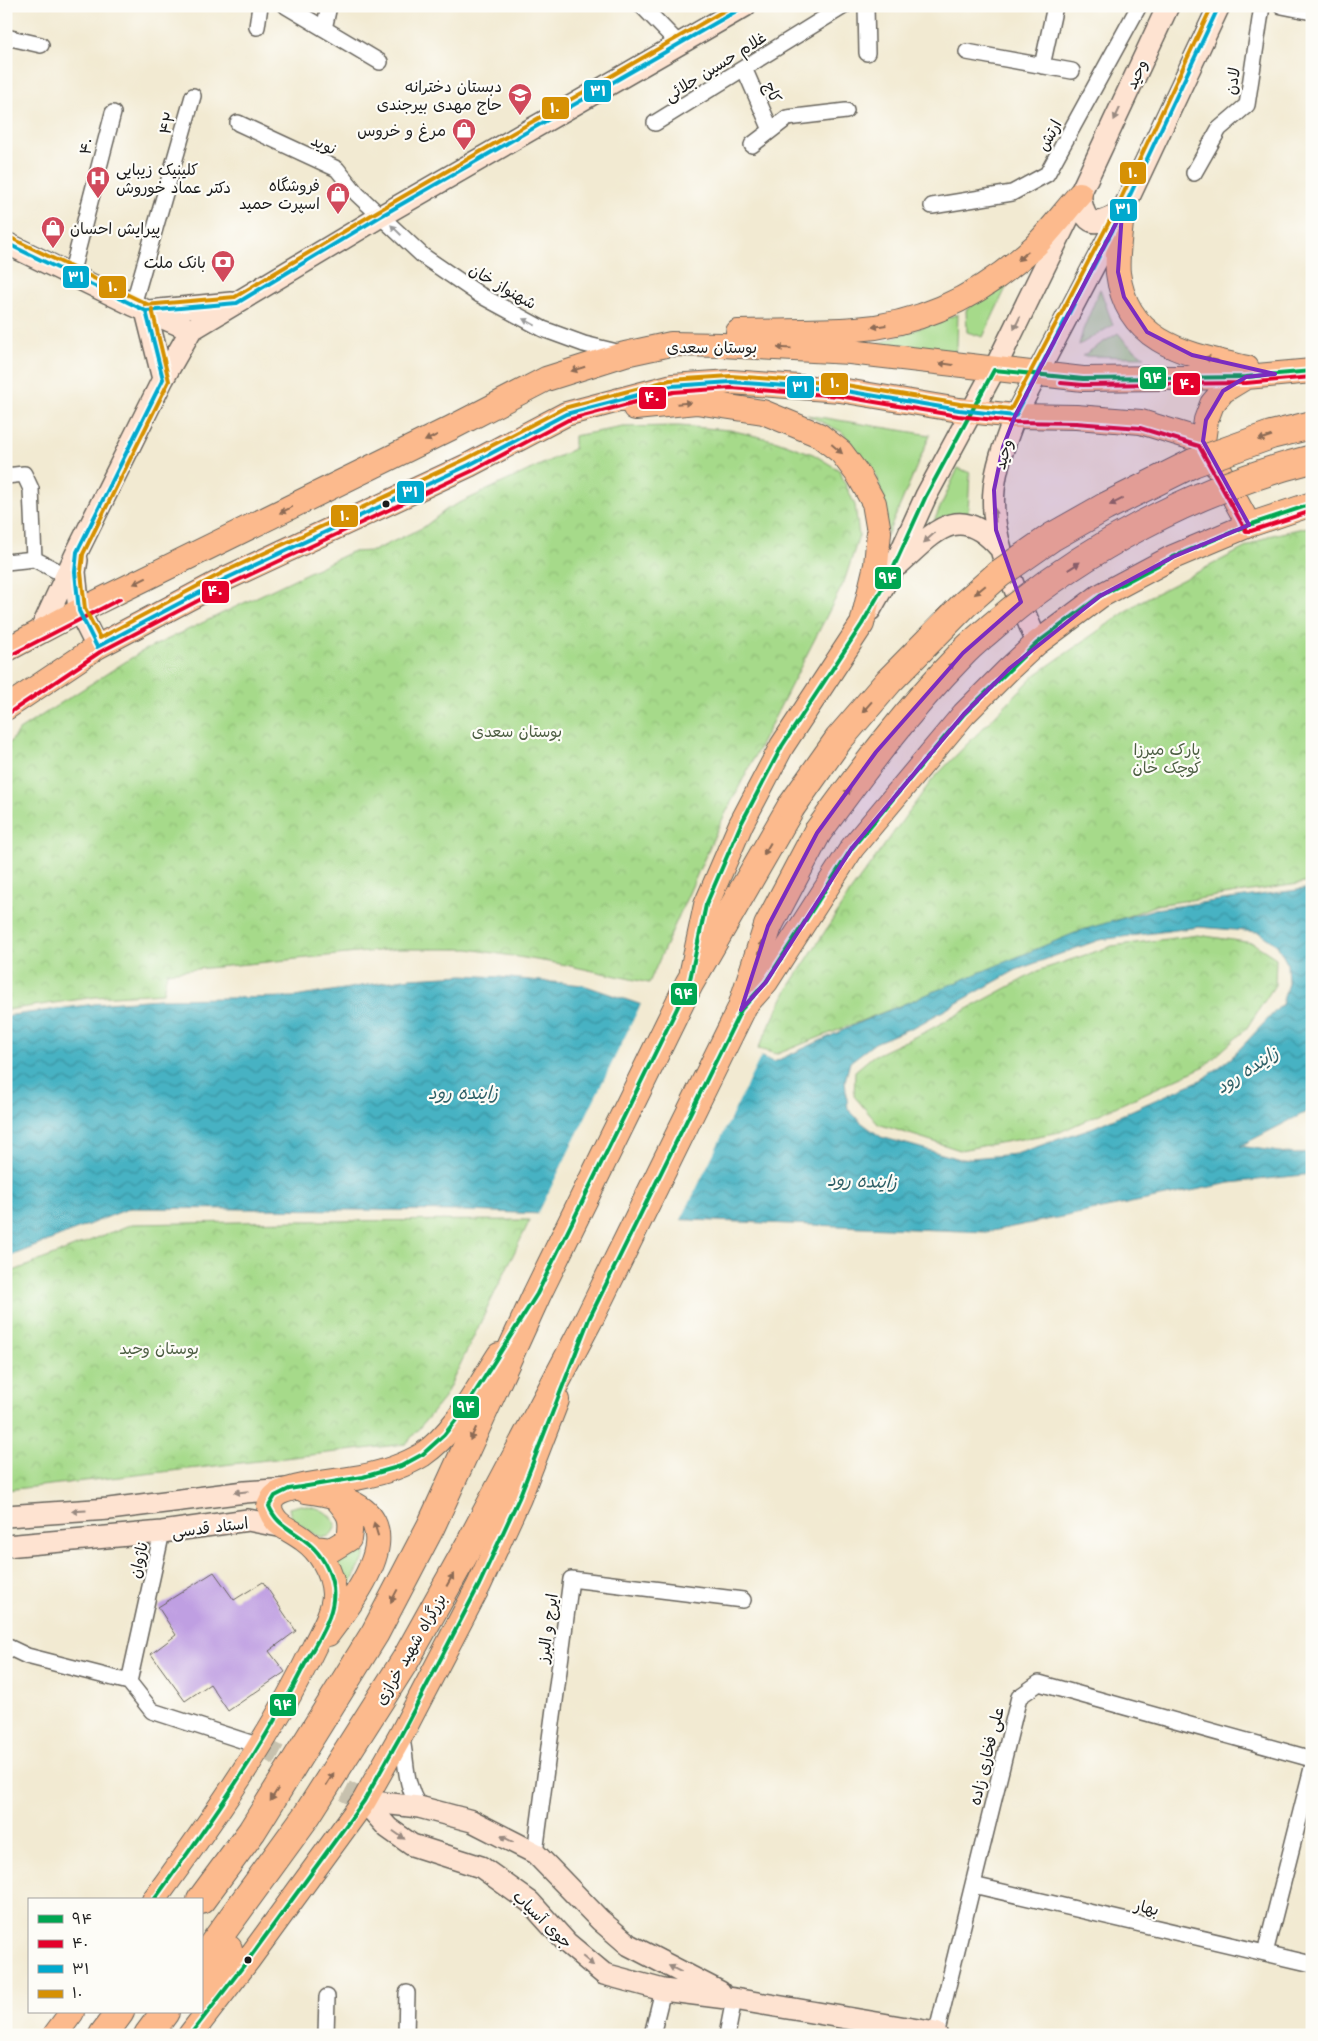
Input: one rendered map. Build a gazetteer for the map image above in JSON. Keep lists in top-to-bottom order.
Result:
{
  "streets": {
    "highway": ["بزرگراه شهید خرازی"],
    "main road": [
      "وحید",
      "بوستان سعدی",
      "استاد قدسی",
      "جوی آسیاب"
    ],
    "street": [
      "غلام حسین جلائی",
      "لادن",
      "کاج",
      "۴۲",
      "ارتش",
      "نوید",
      "۴۰",
      "شهنواز خان",
      "ناژوان",
      "ایرج و البرز",
      "علی فخاری زاده",
      "بهار"
    ]
  },
  "crossings": [
    ["غلام حسین جلائی", "کاج"],
    ["وحید", "بوستان سعدی"],
    ["نوید", "شهنواز خان"],
    ["شهنواز خان", "بوستان سعدی"],
    ["استاد قدسی", "ناژوان"],
    ["ایرج و البرز", "جوی آسیاب"],
    ["علی فخاری زاده", "بهار"],
    ["علی فخاری زاده", "جوی آسیاب"]
  ],
  "one_way": ["شهنواز خان"],
  "water": ["زاینده رود"],
  "parks": ["بوستان سعدی", "پارک میرزا کوچک خان", "بوستان وحید"],
  "places": {
    "school or university": ["دبستان دخترانه حاج مهدی بیرجندی"],
    "shop": ["مرغ و خروس", "فروشگاه اسپرت حمید", "پیرایش احسان"],
    "hospital": ["کلینیک زیبایی دکتر عماد خوروش"],
    "bank": ["بانک ملت"]
  },
  "lines": [
    "transit line ۳۱",
    "transit line ۱۰",
    "transit line ۹۴",
    "transit line ۴۰"
  ],
  "legend": [
    "۹۴",
    "۴۰",
    "۳۱",
    "۱۰"
  ]
}
